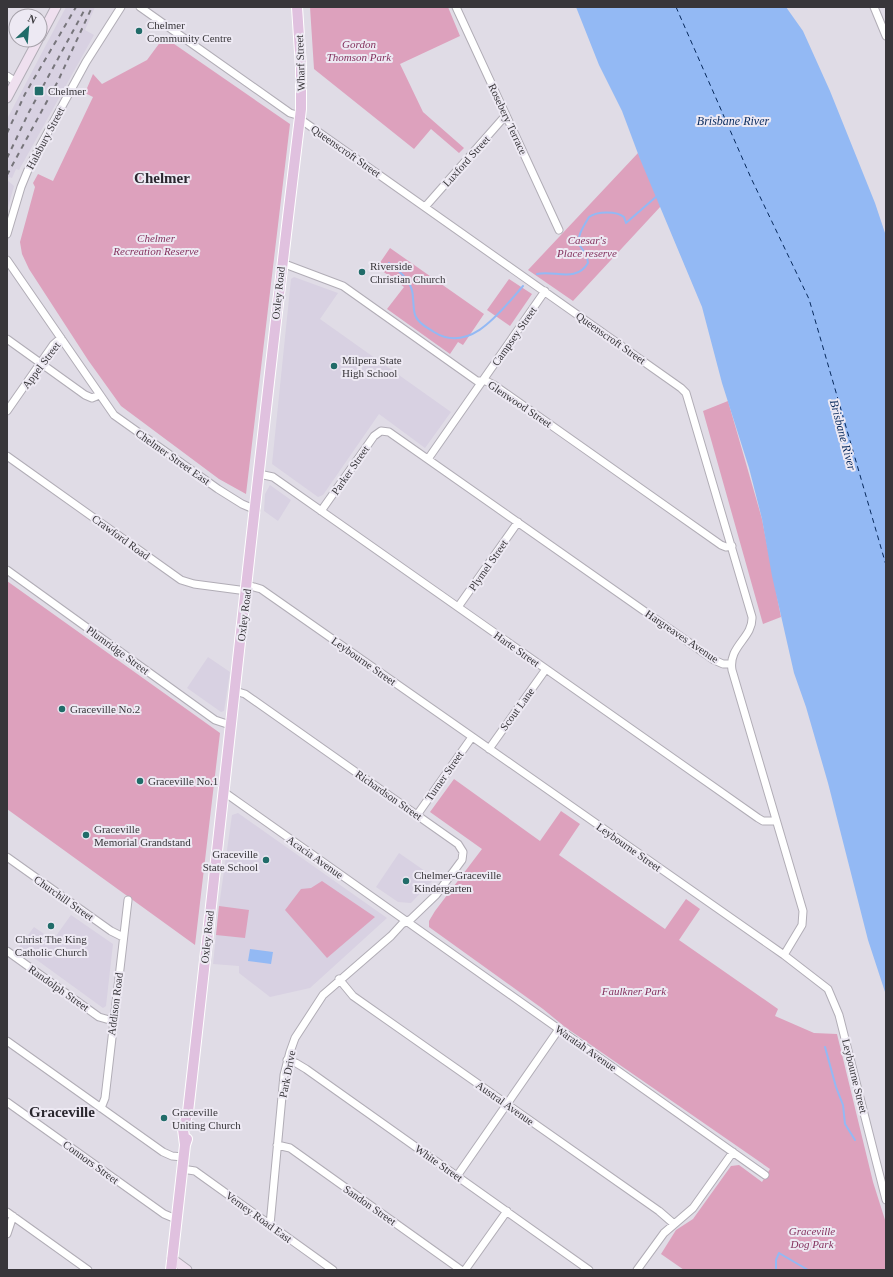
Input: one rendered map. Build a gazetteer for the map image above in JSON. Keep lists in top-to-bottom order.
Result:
{
  "streets": {
    "main road": ["Wharf Street", "Oxley Road"],
    "street": [
      "Rosebery Terrace",
      "Halsbury Street",
      "Queenscroft Street",
      "Luxford Street",
      "Campsey Street",
      "Appel Street",
      "Glenwood Street",
      "Chelmer Street East",
      "Parker Street",
      "Crawford Road",
      "Plymel Street",
      "Hargreaves Avenue",
      "Harte Street",
      "Plumridge Street",
      "Leybourne Street",
      "Scout Lane",
      "Turner Street",
      "Richardson Street",
      "Acacia Avenue",
      "Churchill Street",
      "Randolph Street",
      "Addison Road",
      "Waratah Avenue",
      "Park Drive",
      "Austral Avenue",
      "Connors Street",
      "White Street",
      "Sandon Street",
      "Verney Road East"
    ]
  },
  "crossings": [
    ["Wharf Street", "Queenscroft Street"],
    ["Wharf Street", "Oxley Road"],
    ["Rosebery Terrace", "Luxford Street"],
    ["Queenscroft Street", "Luxford Street"],
    ["Queenscroft Street", "Oxley Road"],
    ["Queenscroft Street", "Campsey Street"],
    ["Queenscroft Street", "Glenwood Street"],
    ["Queenscroft Street", "Hargreaves Avenue"],
    ["Oxley Road", "Glenwood Street"],
    ["Oxley Road", "Chelmer Street East"],
    ["Oxley Road", "Crawford Road"],
    ["Oxley Road", "Harte Street"],
    ["Oxley Road", "Plumridge Street"],
    ["Oxley Road", "Leybourne Street"],
    ["Oxley Road", "Richardson Street"],
    ["Oxley Road", "Acacia Avenue"],
    ["Oxley Road", "Connors Street"],
    ["Oxley Road", "Verney Road East"],
    ["Campsey Street", "Glenwood Street"],
    ["Campsey Street", "Hargreaves Avenue"],
    ["Appel Street", "Chelmer Street East"],
    ["Parker Street", "Hargreaves Avenue"],
    ["Parker Street", "Harte Street"],
    ["Crawford Road", "Leybourne Street"],
    ["Plymel Street", "Hargreaves Avenue"],
    ["Plymel Street", "Harte Street"],
    ["Hargreaves Avenue", "Harte Street"],
    ["Hargreaves Avenue", "Leybourne Street"],
    ["Harte Street", "Scout Lane"],
    ["Leybourne Street", "Scout Lane"],
    ["Leybourne Street", "Turner Street"],
    ["Turner Street", "Richardson Street"],
    ["Richardson Street", "Acacia Avenue"],
    ["Richardson Street", "Waratah Avenue"],
    ["Richardson Street", "Park Drive"],
    ["Acacia Avenue", "Waratah Avenue"],
    ["Acacia Avenue", "Park Drive"],
    ["Churchill Street", "Addison Road"],
    ["Randolph Street", "Addison Road"],
    ["Waratah Avenue", "Park Drive"],
    ["Park Drive", "Austral Avenue"],
    ["Park Drive", "White Street"],
    ["Park Drive", "Sandon Street"],
    ["Park Drive", "Verney Road East"]
  ],
  "districts": ["Chelmer", "Graceville"],
  "water": ["Brisbane River"],
  "parks": [
    "Gordon Thomson Park",
    "Chelmer Recreation Reserve",
    "Caesar's Place reserve",
    "Faulkner Park",
    "Graceville Dog Park"
  ],
  "places": {
    "other": [
      "Chelmer Community Centre",
      "Riverside Christian Church",
      "Milpera State High School",
      "Graceville No.2",
      "Graceville No.1",
      "Graceville Memorial Grandstand",
      "Graceville State School",
      "Chelmer-Graceville Kindergarten",
      "Christ The King Catholic Church",
      "Graceville Uniting Church"
    ],
    "transit": ["Chelmer"]
  },
  "north": "top right"
}
